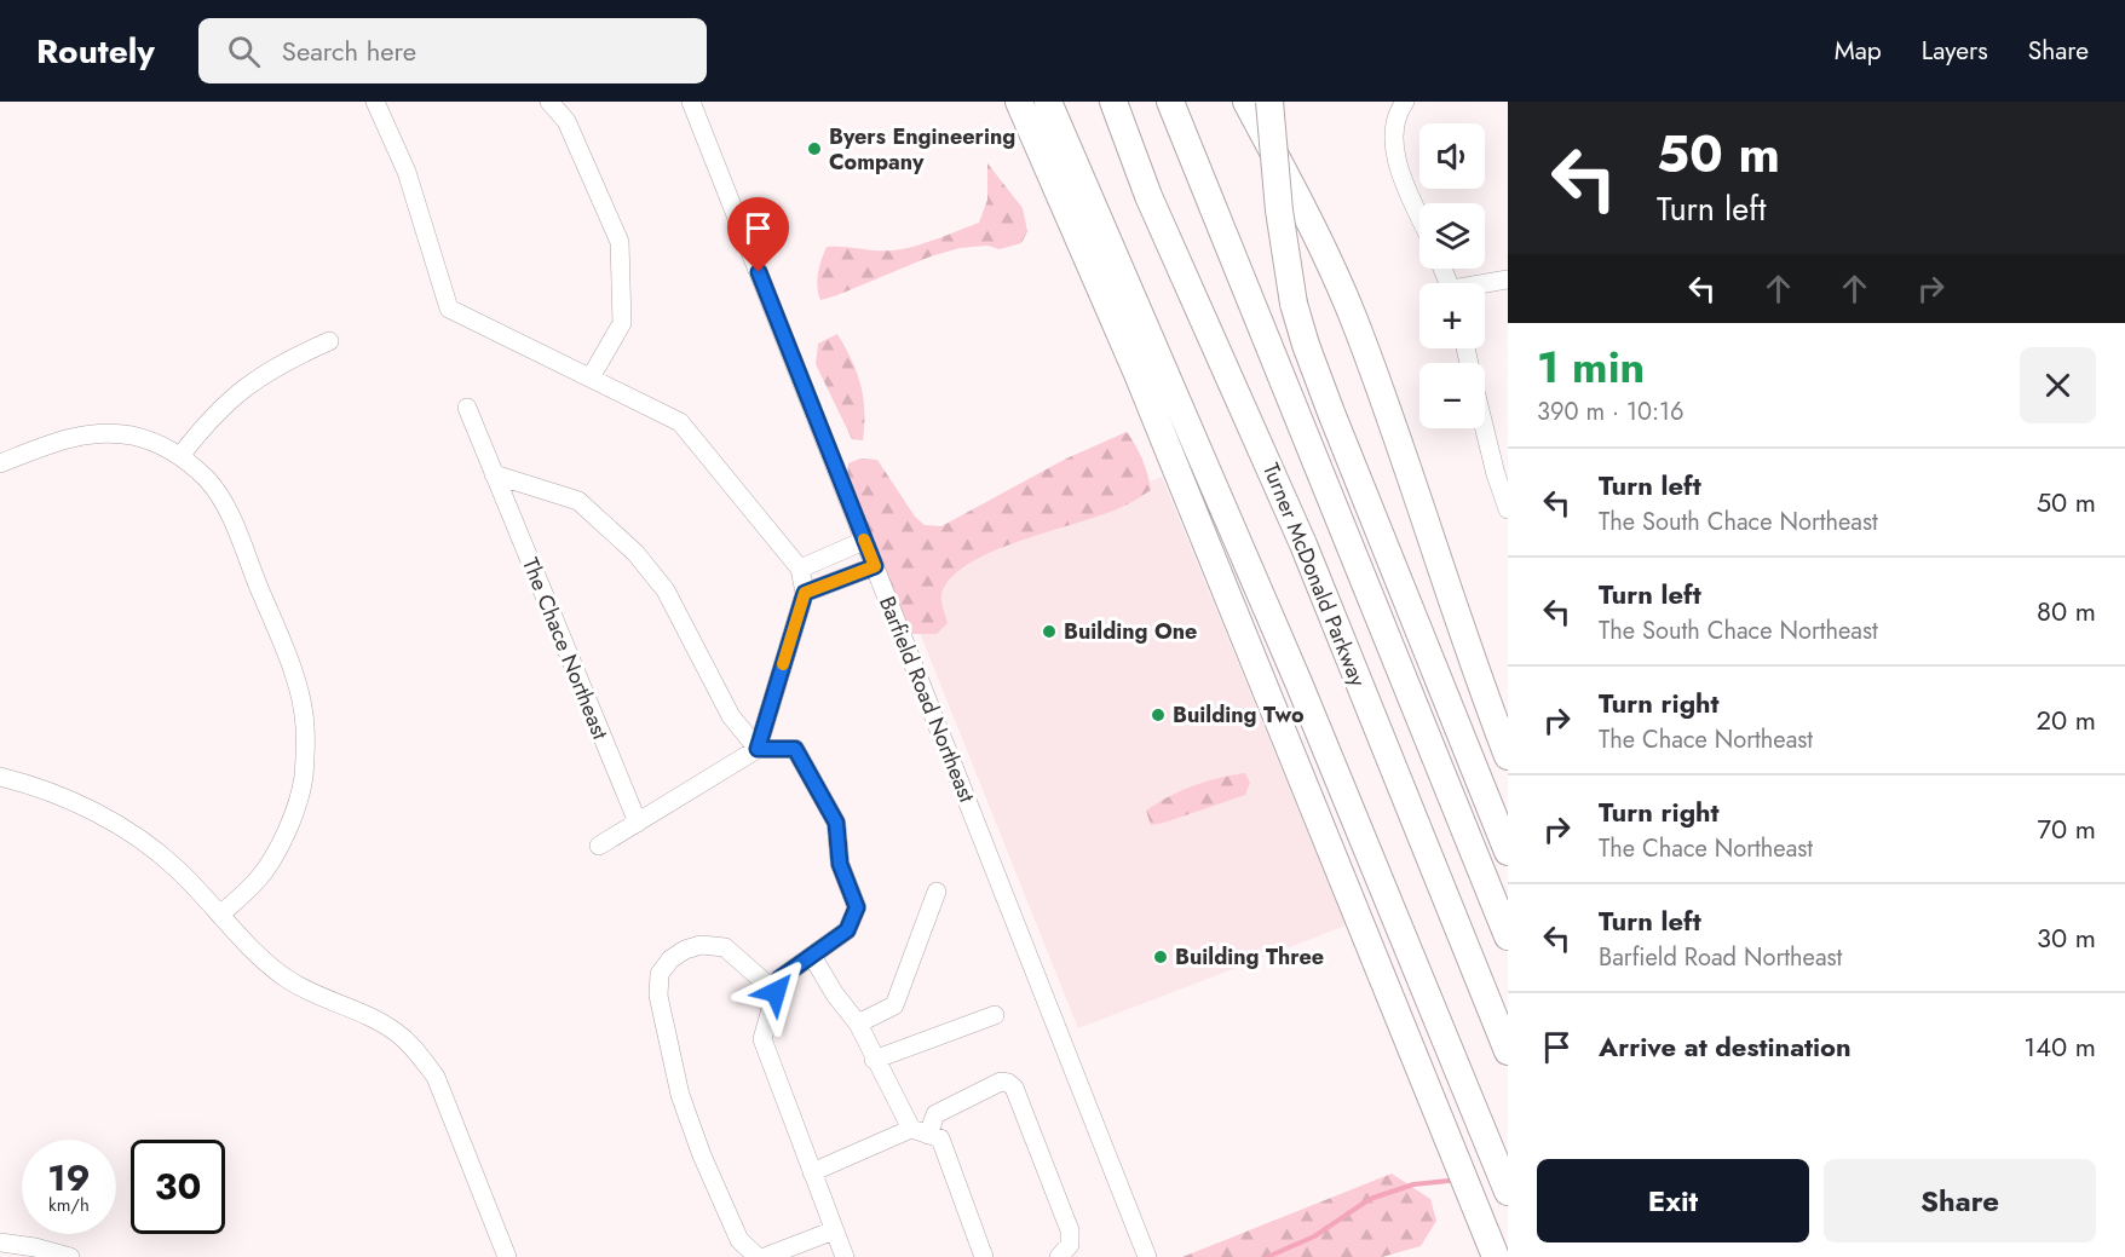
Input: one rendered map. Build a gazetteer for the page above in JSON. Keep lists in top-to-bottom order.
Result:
{
  "streets": {
    "highway": ["Turner McDonald Parkway"],
    "street": ["The Chace Northeast", "Barfield Road Northeast"]
  },
  "places": [
    "Byers Engineering Company",
    "Building One",
    "Building Two",
    "Building Three"
  ],
  "page": {
    "header": "Routely",
    "search": "Search here",
    "nav": ["Map", "Layers", "Share"],
    "turn": ["50 m", "Turn left"],
    "map_buttons": ["+", "−"],
    "heading": ["1 min", "390 m · 10:16"],
    "list": [
      {
        "name": "Turn left",
        "note": "The South Chace Northeast",
        "value": "50 m"
      },
      {
        "name": "Turn left",
        "note": "The South Chace Northeast",
        "value": "80 m"
      },
      {
        "name": "Turn right",
        "note": "The Chace Northeast",
        "value": "20 m"
      },
      {
        "name": "Turn right",
        "note": "The Chace Northeast",
        "value": "70 m"
      },
      {
        "name": "Turn left",
        "note": "Barfield Road Northeast",
        "value": "30 m"
      },
      {
        "name": "Arrive at destination",
        "value": "140 m"
      }
    ],
    "speed": "19 km/h",
    "limit": "30",
    "buttons": ["Exit", "Share"]
  }
}
